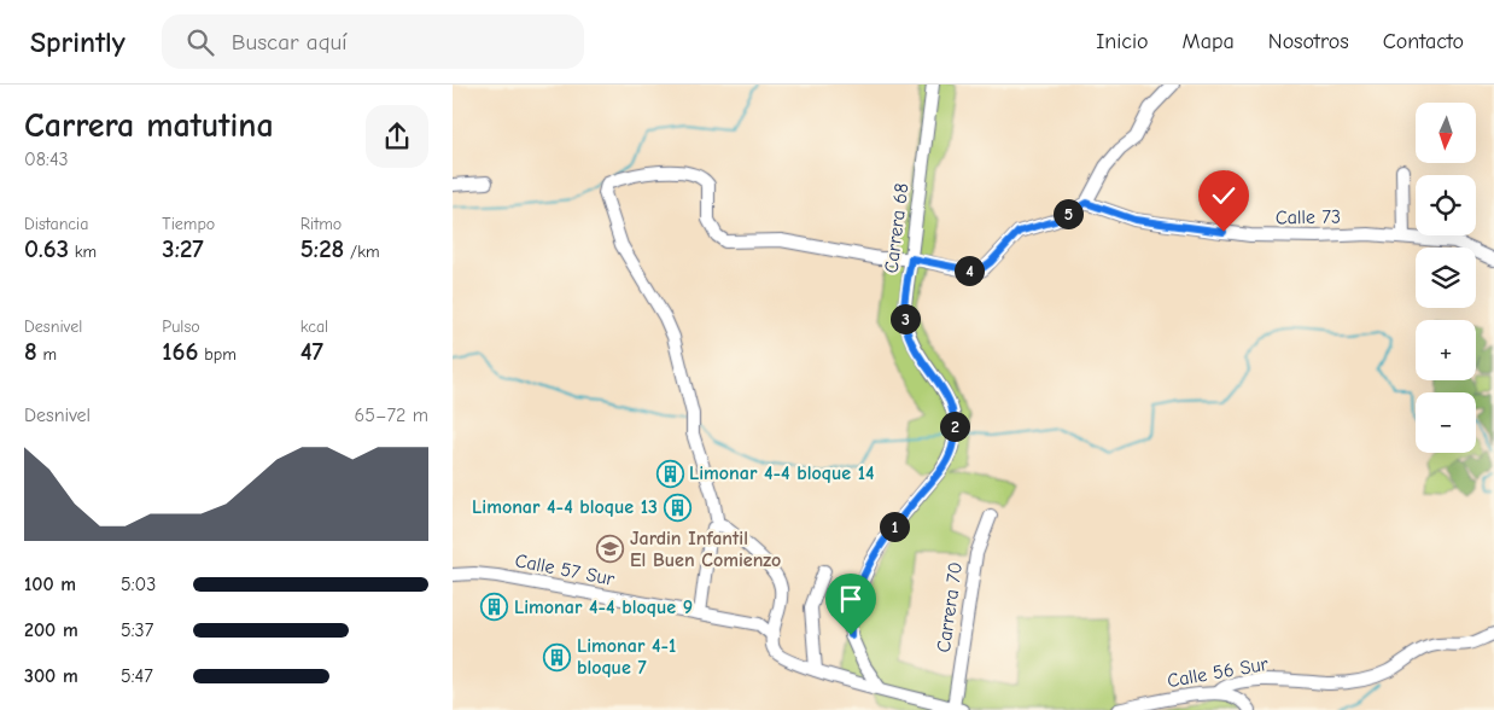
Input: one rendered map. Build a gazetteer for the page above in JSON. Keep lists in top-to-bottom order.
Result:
{
  "streets": {
    "street": [
      "Calle 73",
      "Carrera 68",
      "Calle 57 Sur",
      "Carrera 70",
      "Calle 56 Sur"
    ]
  },
  "places": {
    "building": [
      "Limonar 4-4 bloque 14",
      "Limonar 4-4 bloque 13",
      "Limonar 4-4 bloque 9",
      "Limonar 4-1 bloque 7"
    ],
    "school or university": ["Jardin Infantil El Buen Comienzo"]
  },
  "north": "bottom",
  "page": {
    "header": "Sprintly",
    "search": "Buscar aquí",
    "nav": [
      "Inicio",
      "Mapa",
      "Nosotros",
      "Contacto"
    ],
    "heading": ["Carrera matutina", "08:43"],
    "map_buttons": ["+", "−"],
    "stats": [
      ["Distancia", "0.63 km"],
      ["Tiempo", "3:27"],
      ["Ritmo", "5:28 /km"],
      ["Desnivel", "8 m"],
      ["Pulso", "166 bpm"],
      ["kcal", "47"]
    ],
    "pins": [
      "5",
      "4",
      "3",
      "2",
      "1"
    ],
    "chart": ["Desnivel", "65–72 m"],
    "list": [
      {
        "name": "100 m",
        "note": "5:03"
      },
      {
        "name": "200 m",
        "note": "5:37"
      },
      {
        "name": "300 m",
        "note": "5:47"
      }
    ]
  }
}
